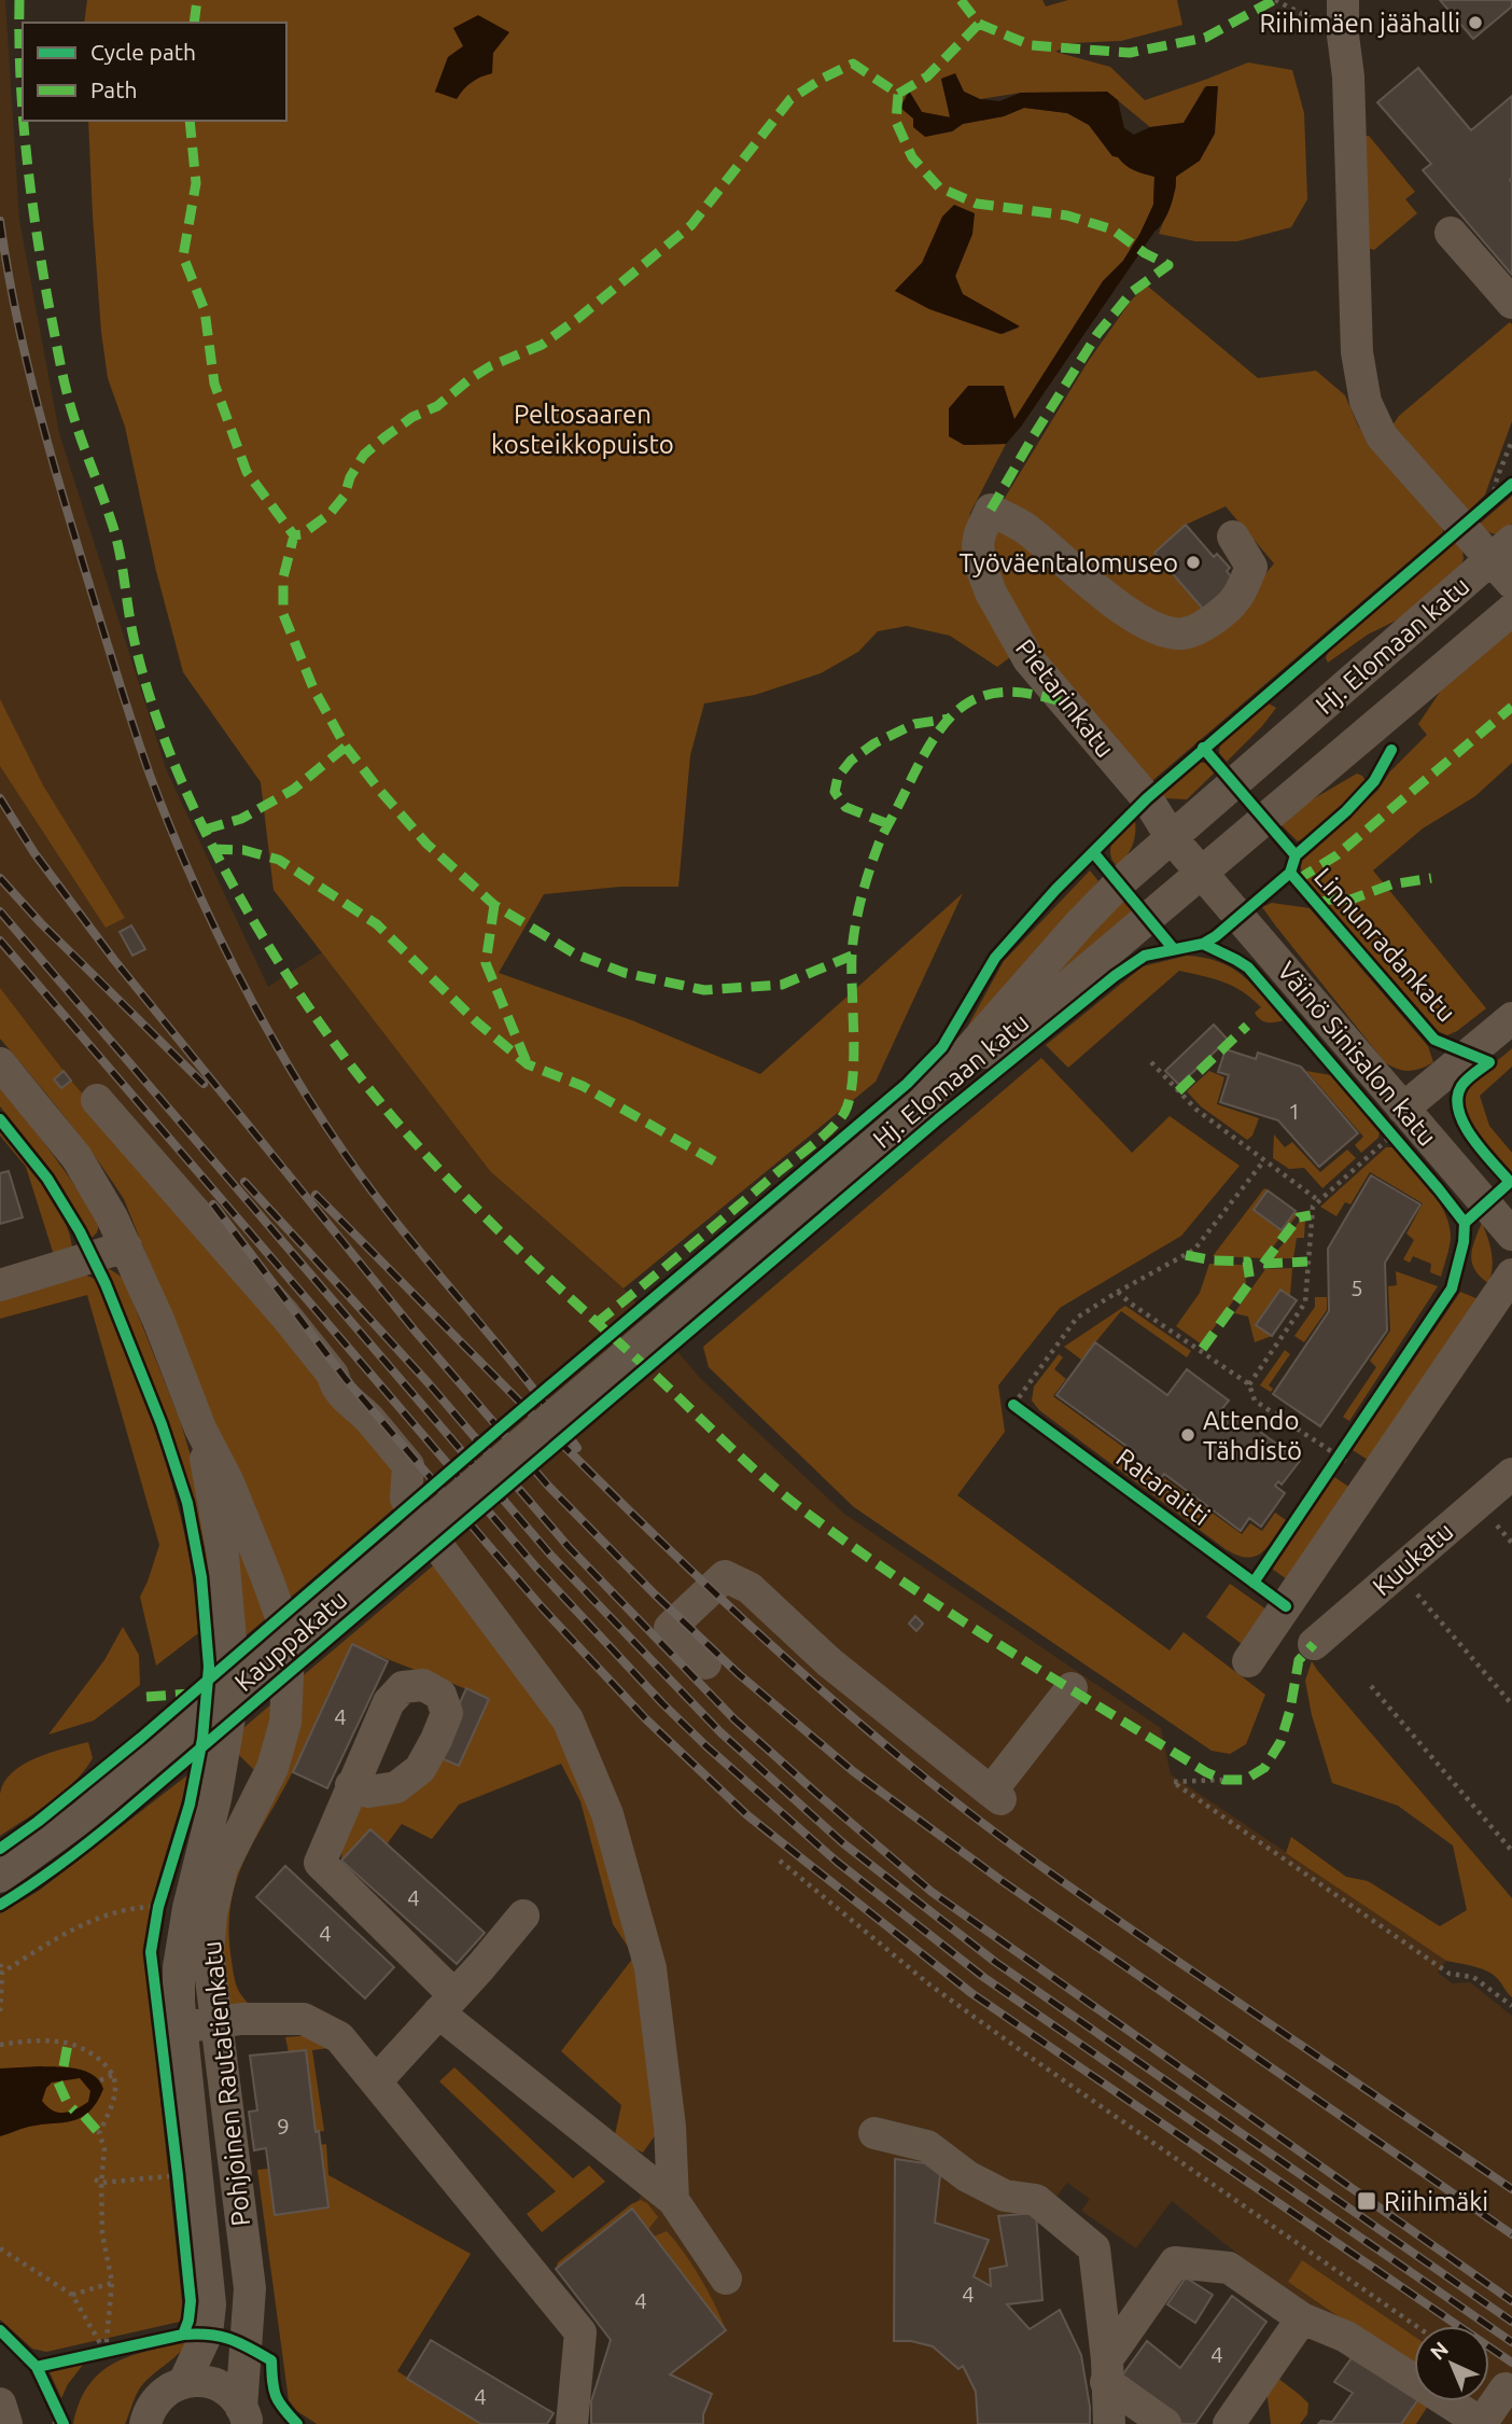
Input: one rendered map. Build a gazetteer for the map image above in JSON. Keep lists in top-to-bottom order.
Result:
{
  "streets": {
    "street": [
      "Hj. Elomaan katu",
      "Pietarinkatu",
      "Väinö Sinisalon katu",
      "Kuukatu",
      "Kauppakatu",
      "Pohjoinen Rautatienkatu"
    ],
    "cycle path": ["Linnunradankatu", "Rataraitti"]
  },
  "crossings": [
    ["Hj. Elomaan katu", "Pietarinkatu"],
    ["Hj. Elomaan katu", "Väinö Sinisalon katu"],
    ["Hj. Elomaan katu", "Kauppakatu"]
  ],
  "parks": ["Peltosaaren kosteikkopuisto"],
  "places": {
    "other": ["Riihimäen jäähalli", "Työväentalomuseo", "Attendo Tähdistö"],
    "transit": ["Riihimäki"]
  },
  "house_numbers": [
    "1",
    "5",
    "4",
    "4",
    "4",
    "9",
    "4",
    "4",
    "4",
    "4"
  ],
  "legend": ["Cycle path", "Path"],
  "north": "top left"
}
